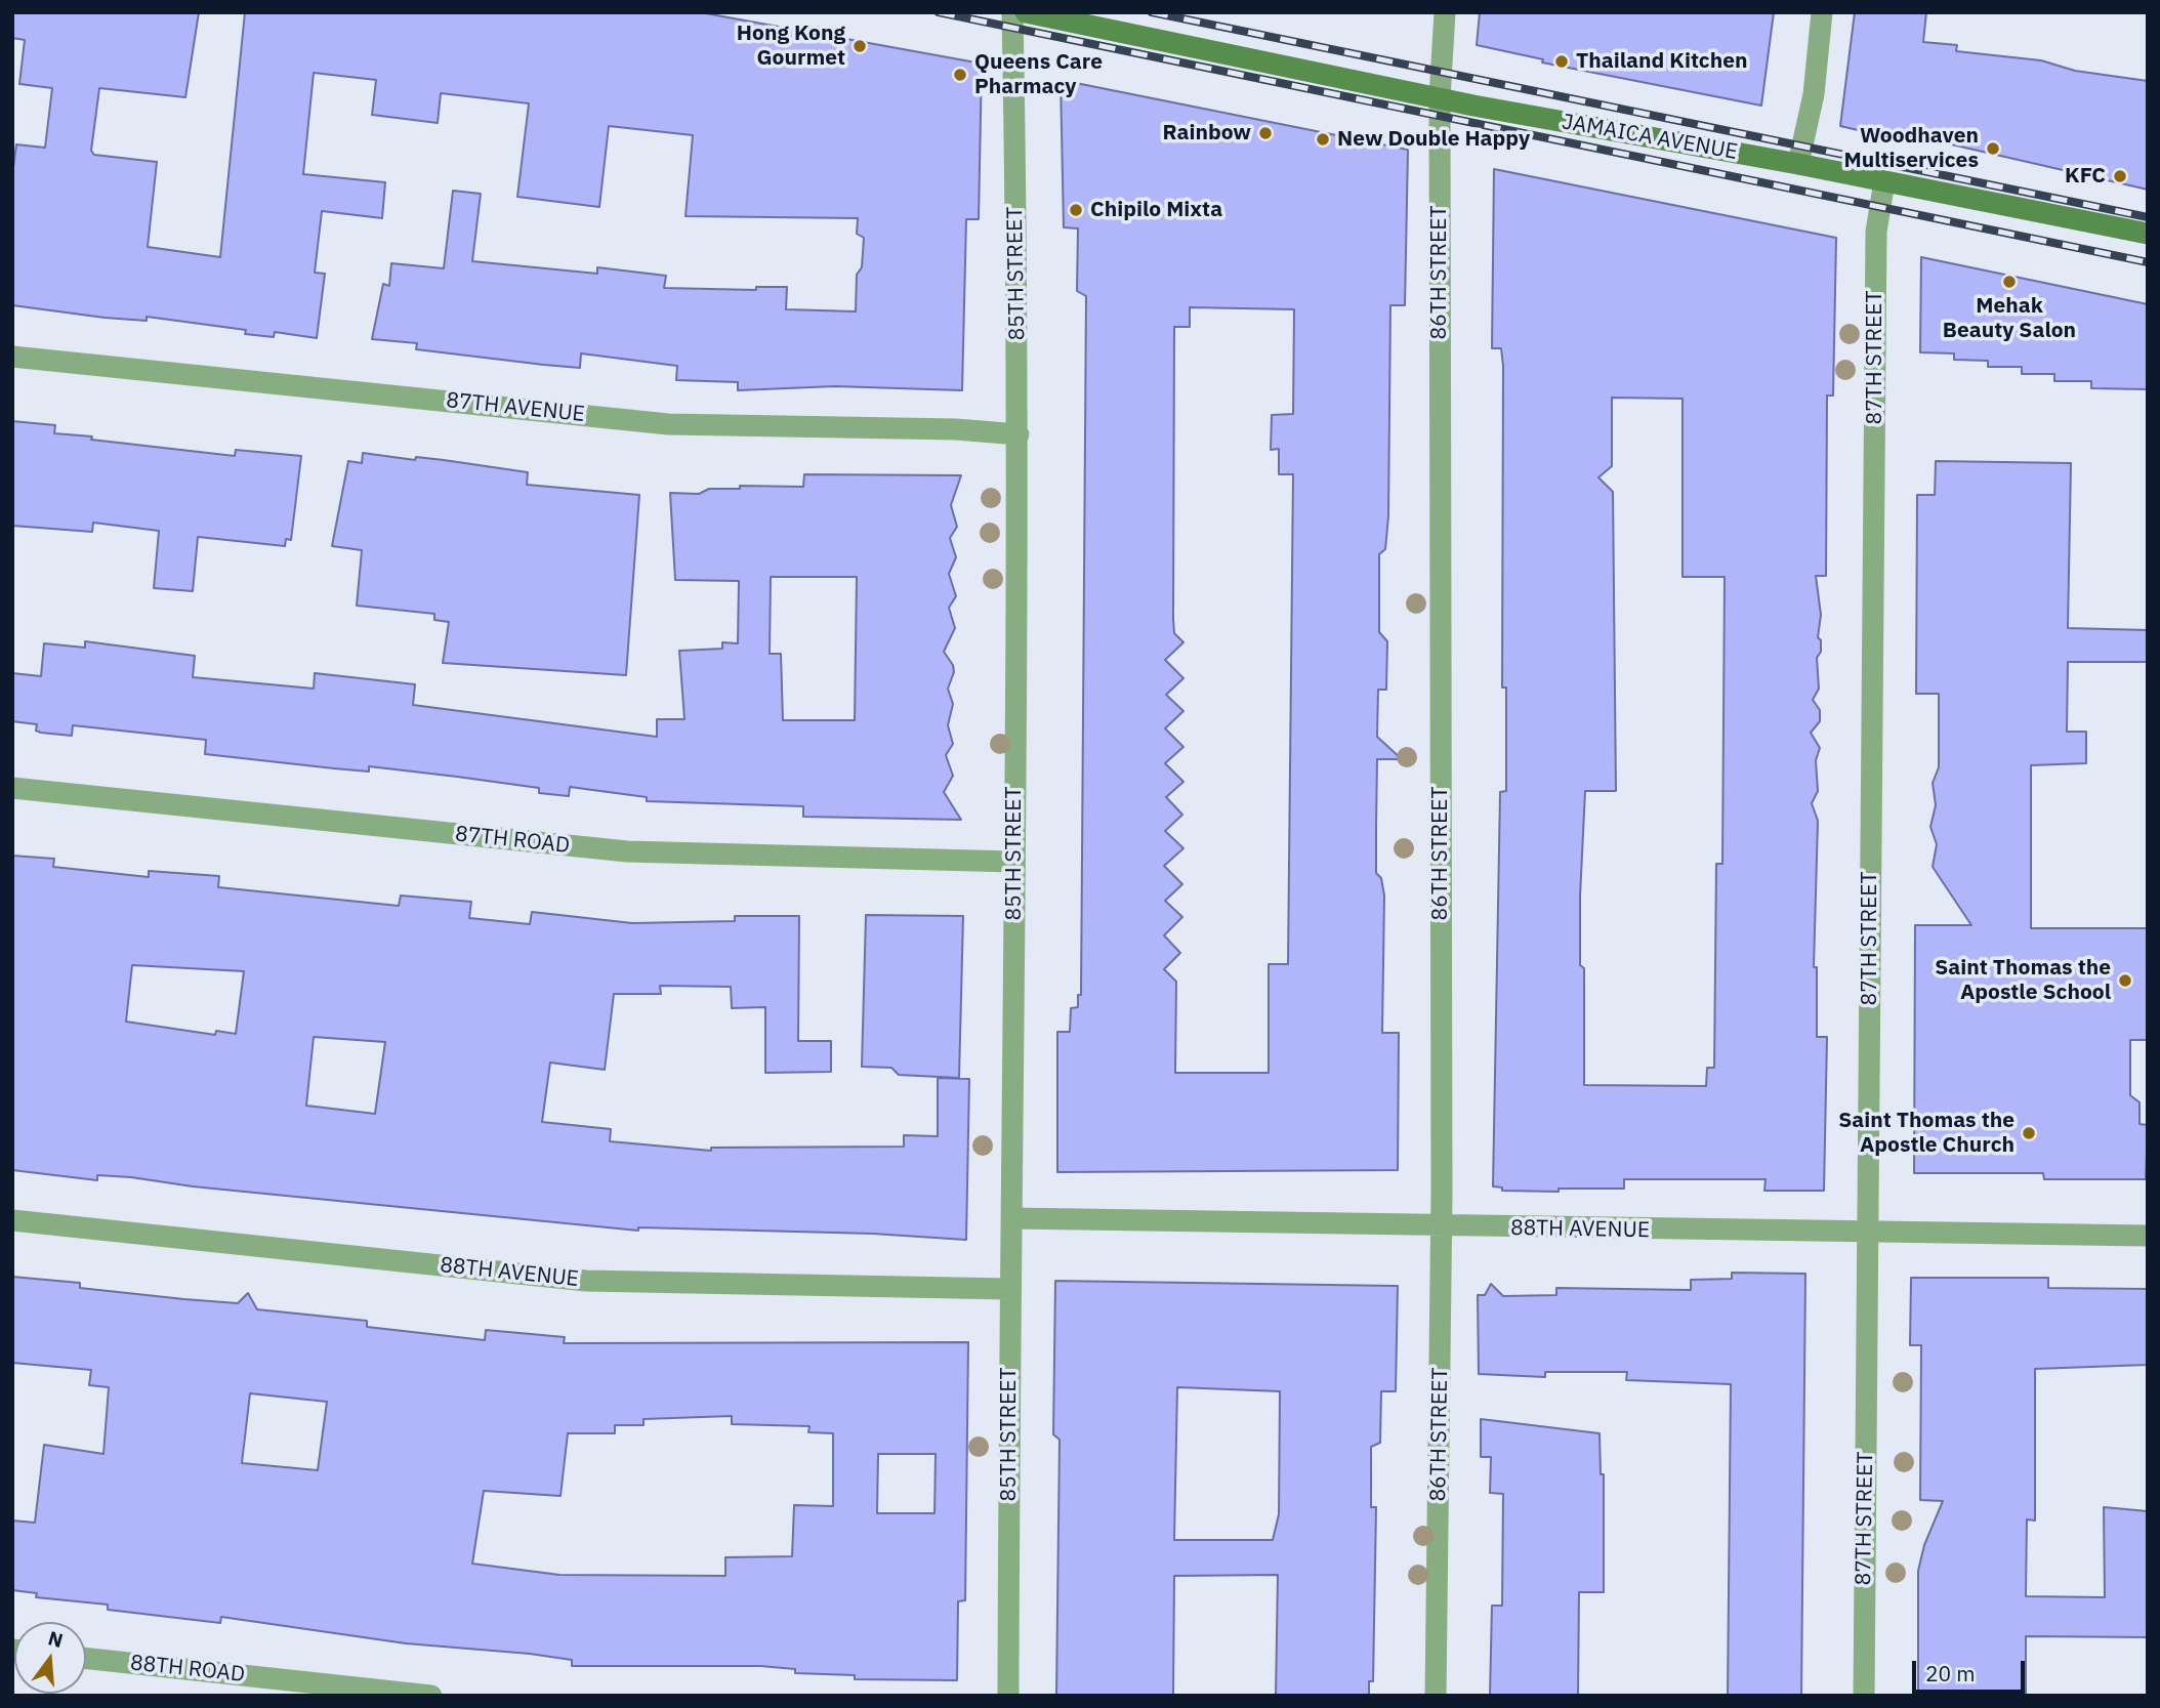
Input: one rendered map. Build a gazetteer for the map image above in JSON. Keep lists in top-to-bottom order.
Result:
{
  "streets": {
    "main road": ["JAMAICA AVENUE"],
    "street": [
      "86TH STREET",
      "85TH STREET",
      "87TH STREET",
      "87TH AVENUE",
      "87TH ROAD",
      "88TH AVENUE",
      "88TH ROAD"
    ]
  },
  "crossings": [
    ["JAMAICA AVENUE", "86TH STREET"],
    ["JAMAICA AVENUE", "87TH STREET"],
    ["86TH STREET", "88TH AVENUE"],
    ["85TH STREET", "87TH AVENUE"],
    ["85TH STREET", "87TH ROAD"],
    ["85TH STREET", "88TH AVENUE"],
    ["87TH STREET", "88TH AVENUE"]
  ],
  "places": [
    "Hong Kong Gourmet",
    "Thailand Kitchen",
    "Queens Care Pharmacy",
    "Rainbow",
    "New Double Happy",
    "Woodhaven Multiservices",
    "KFC",
    "Chipilo Mixta",
    "Mehak Beauty Salon",
    "Saint Thomas the Apostle School",
    "Saint Thomas the Apostle Church"
  ],
  "scale_bar": "20 m",
  "north": "top"
}
